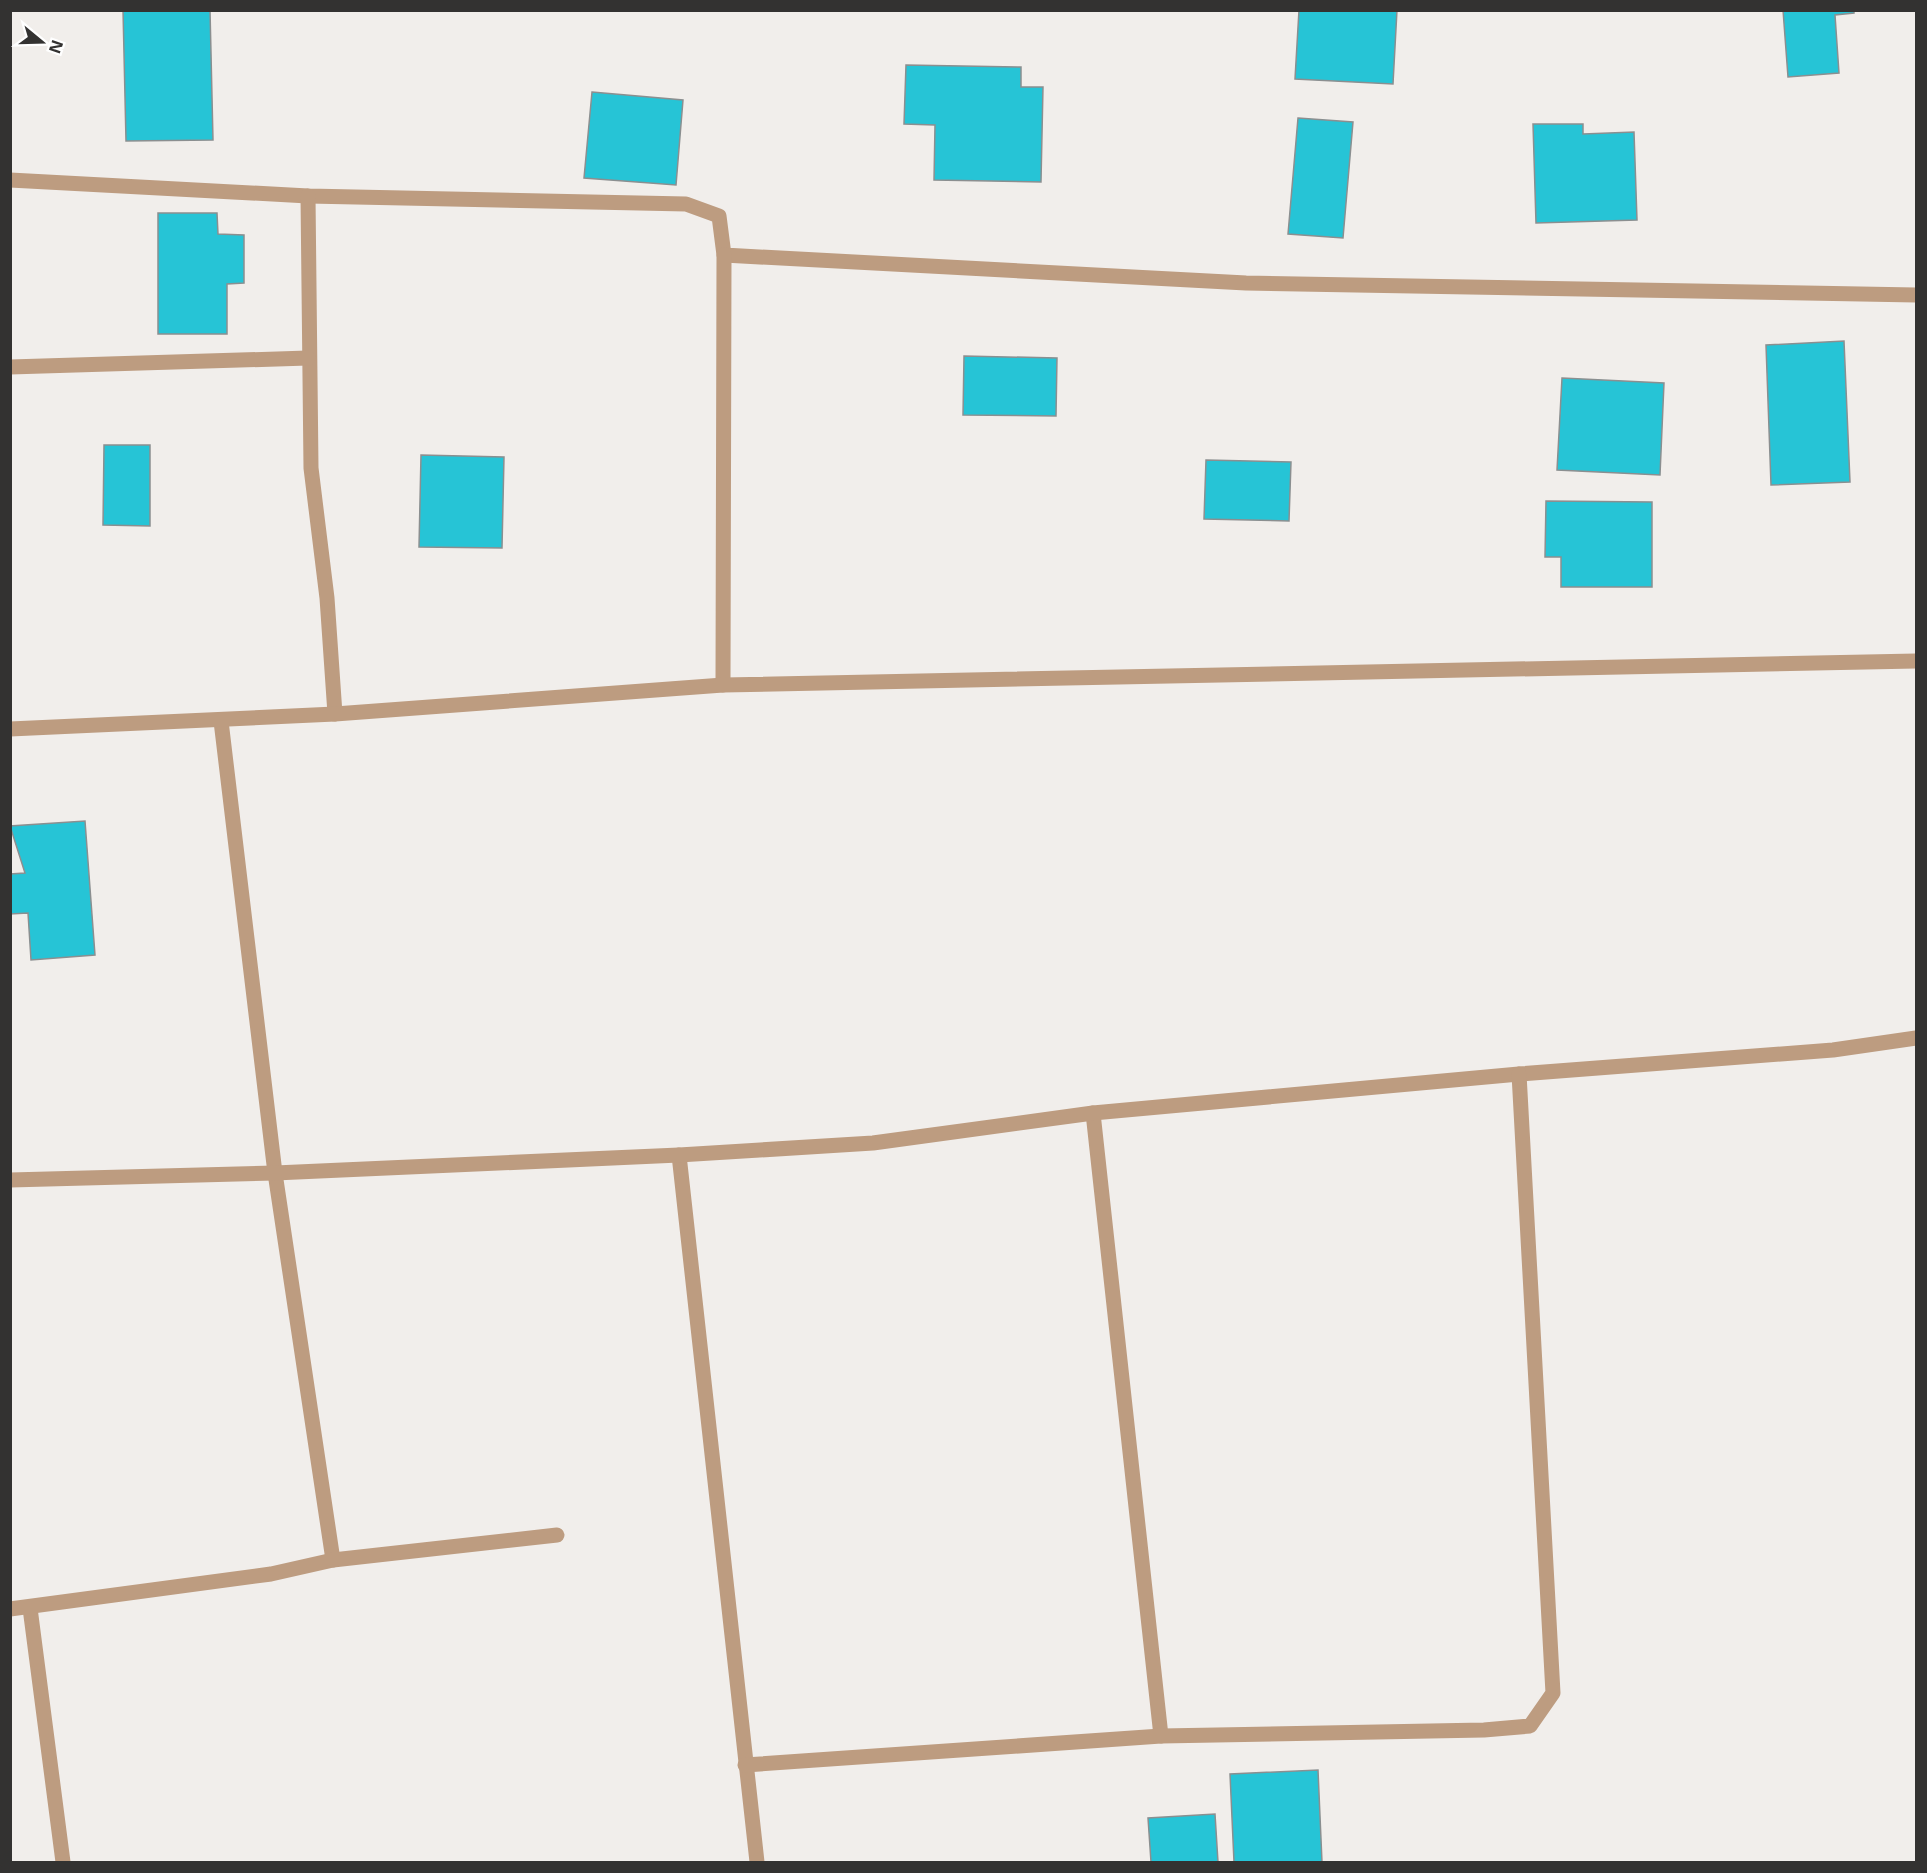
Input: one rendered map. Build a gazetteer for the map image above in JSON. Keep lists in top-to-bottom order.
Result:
{
  "north": "right"
}
